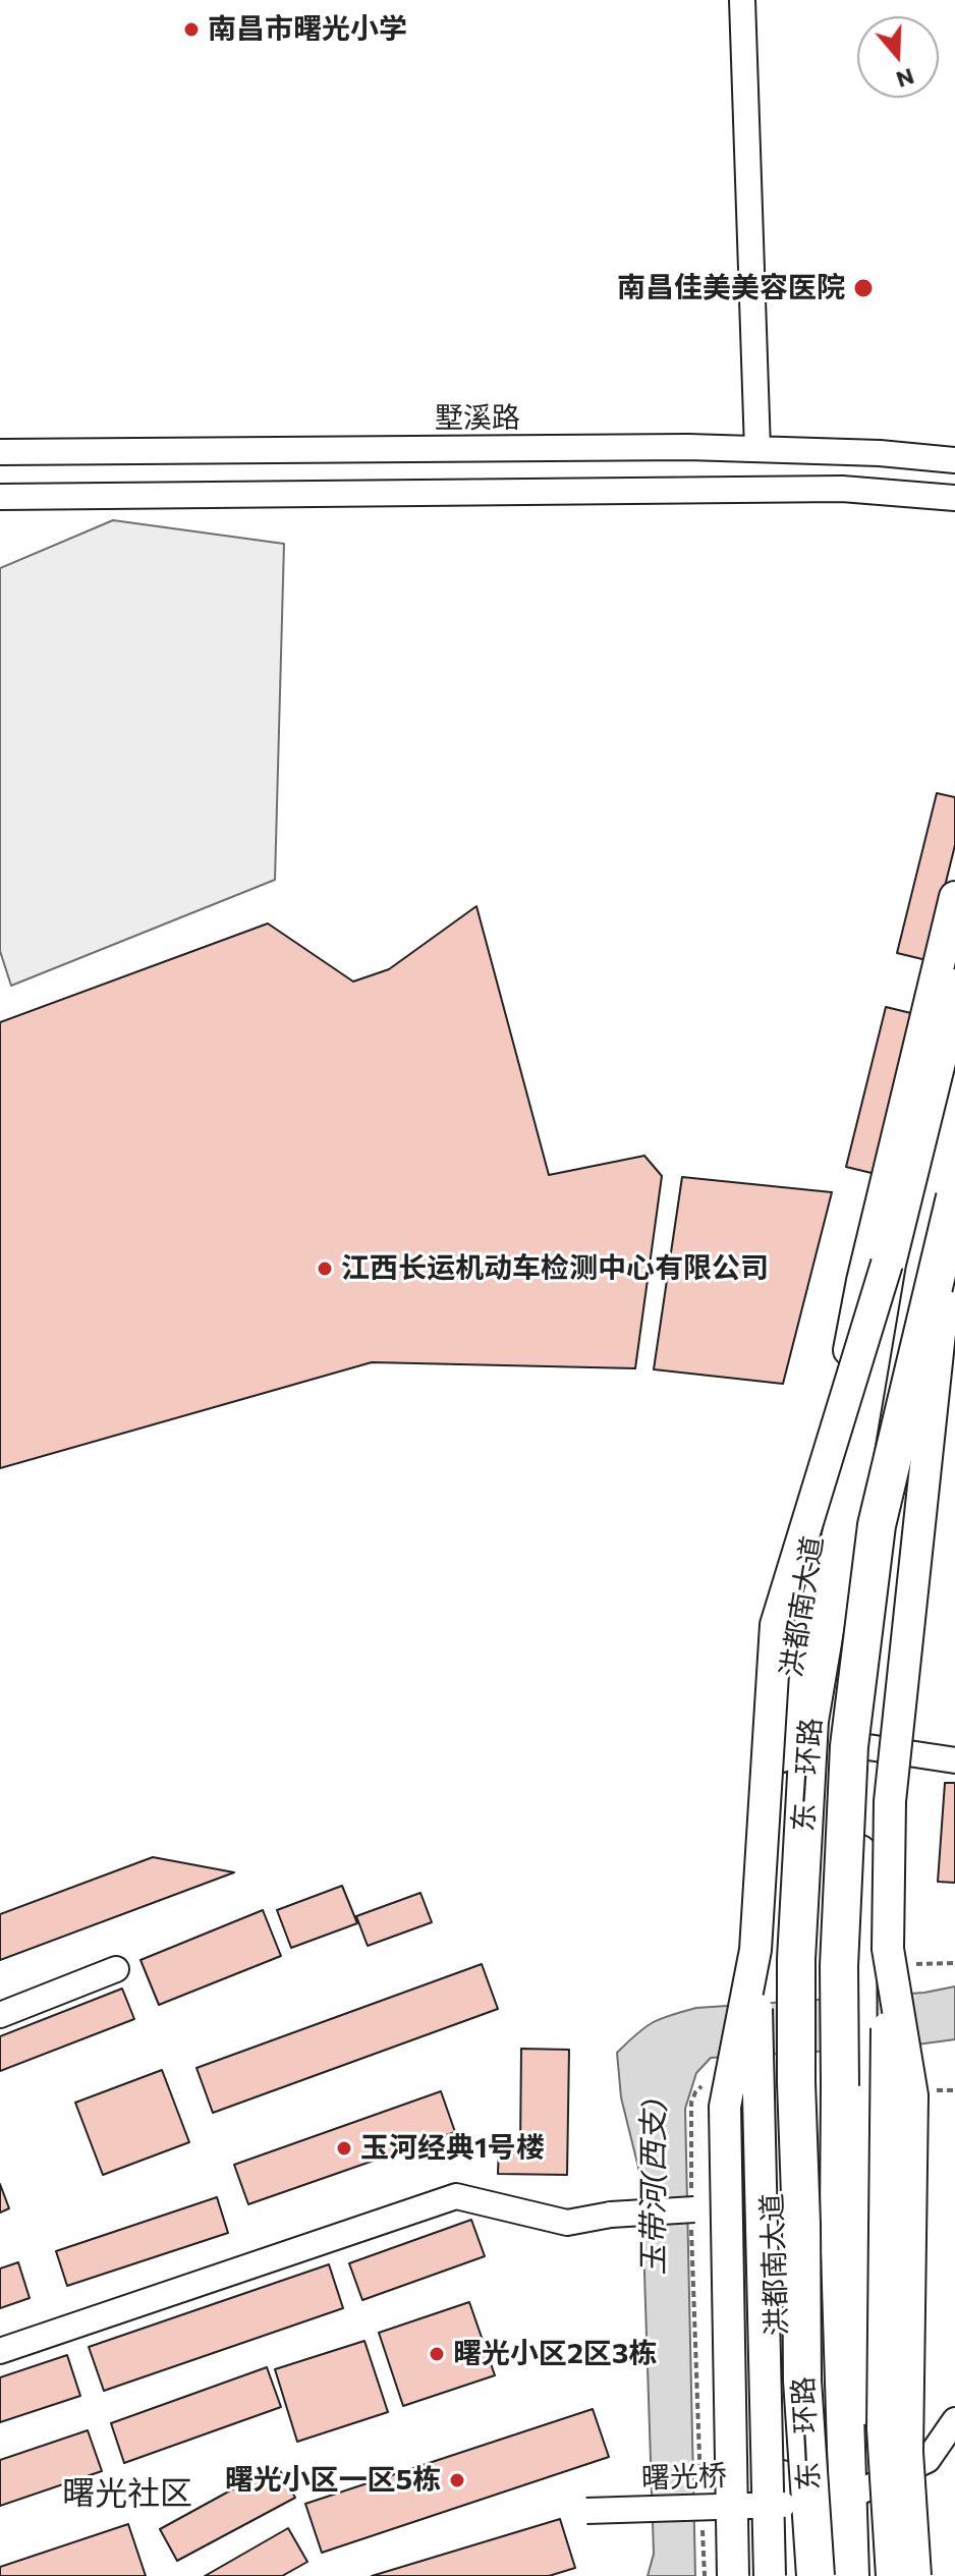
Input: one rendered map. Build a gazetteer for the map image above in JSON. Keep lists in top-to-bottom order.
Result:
{
  "streets": {
    "highway": ["东一环路"],
    "main road": ["洪都南大道"],
    "street": ["墅溪路", "曙光桥"]
  },
  "crossings": [
    ["洪都南大道", "曙光桥"]
  ],
  "districts": ["曙光社区"],
  "water": ["玉带河(西支)"],
  "places": [
    "南昌市曙光小学",
    "南昌佳美美容医院",
    "江西长运机动车检测中心有限公司",
    "玉河经典1号楼",
    "曙光小区2区3栋",
    "曙光小区一区5栋"
  ],
  "north": "bottom"
}
